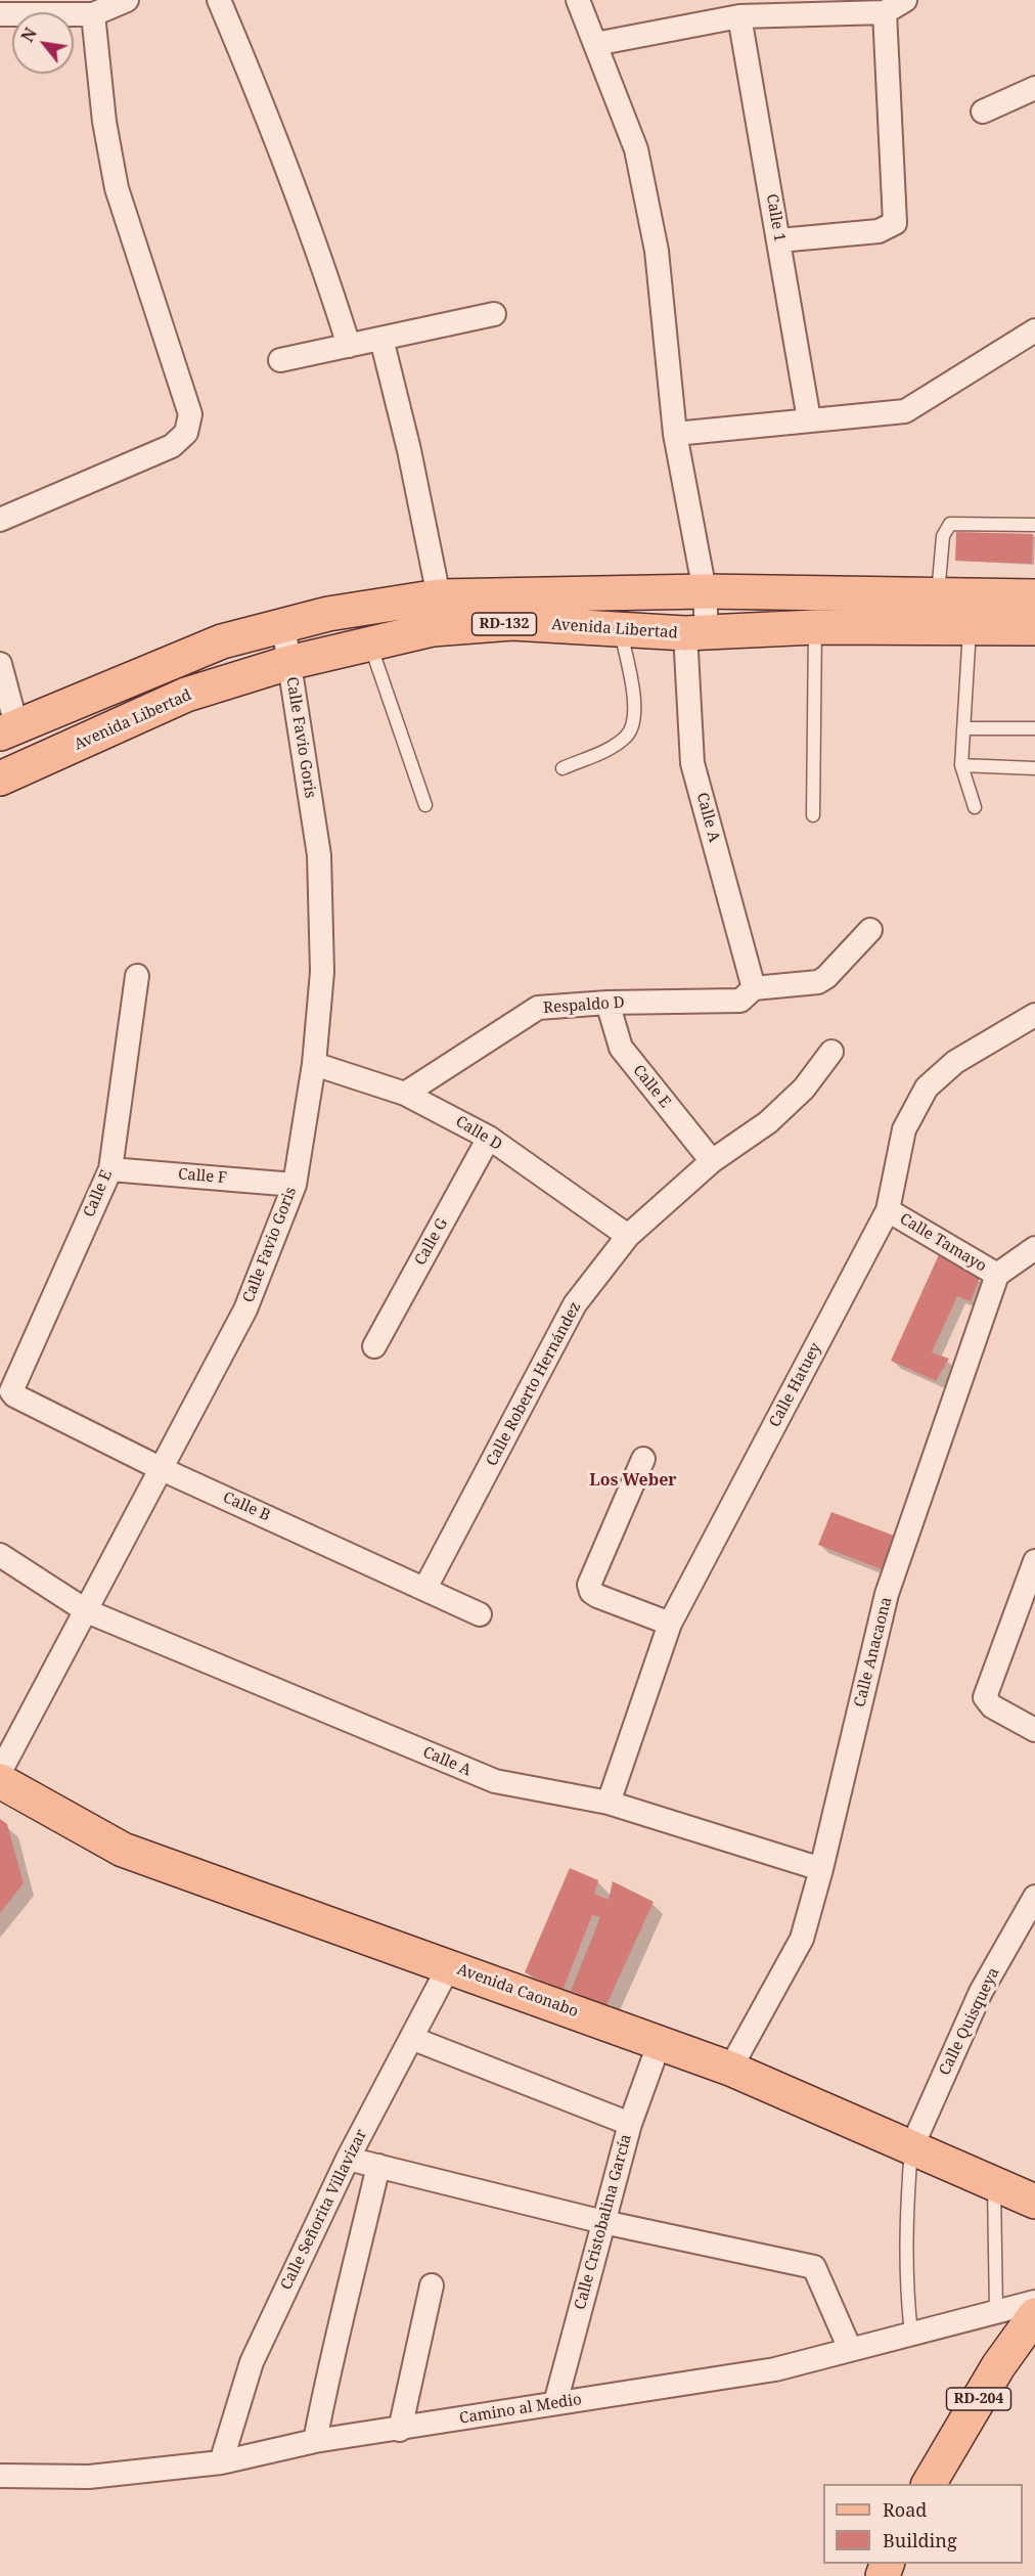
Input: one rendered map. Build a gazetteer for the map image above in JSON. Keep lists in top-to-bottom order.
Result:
{
  "streets": {
    "main road": [
      "RD-132",
      "Avenida Libertad",
      "Avenida Caonabo",
      "RD-204"
    ],
    "street": [
      "Calle 1",
      "Calle Favio Goris",
      "Calle A",
      "Respaldo D",
      "Calle E",
      "Calle D",
      "Calle F",
      "Calle G",
      "Calle Tamayo",
      "Calle Roberto Hernández",
      "Calle Hatuey",
      "Calle B",
      "Calle Anacaona",
      "Calle Quisqueya",
      "Calle Señorita Villavizar",
      "Calle Cristobalina García",
      "Camino al Medio"
    ]
  },
  "crossings": [
    ["Avenida Libertad", "Calle Favio Goris"],
    ["Avenida Libertad", "Calle A"],
    ["Calle Favio Goris", "Calle A"],
    ["Calle Favio Goris", "Calle D"],
    ["Calle Favio Goris", "Calle F"],
    ["Calle Favio Goris", "Calle B"],
    ["Calle A", "Respaldo D"],
    ["Calle A", "Calle Hatuey"],
    ["Calle A", "Calle Anacaona"],
    ["Respaldo D", "Calle E"],
    ["Respaldo D", "Calle D"],
    ["Calle E", "Calle F"],
    ["Calle E", "Calle Roberto Hernández"],
    ["Calle E", "Calle B"],
    ["Calle D", "Calle G"],
    ["Calle D", "Calle Roberto Hernández"],
    ["Calle Tamayo", "Calle Hatuey"],
    ["Calle Tamayo", "Calle Anacaona"],
    ["Calle Roberto Hernández", "Calle B"],
    ["Calle Anacaona", "Avenida Caonabo"],
    ["Avenida Caonabo", "Calle Quisqueya"],
    ["Avenida Caonabo", "Calle Señorita Villavizar"],
    ["Avenida Caonabo", "Calle Cristobalina García"],
    ["Calle Señorita Villavizar", "Camino al Medio"],
    ["Calle Cristobalina García", "Camino al Medio"]
  ],
  "districts": ["Los Weber"],
  "legend": ["Road", "Building"],
  "north": "top left"
}
